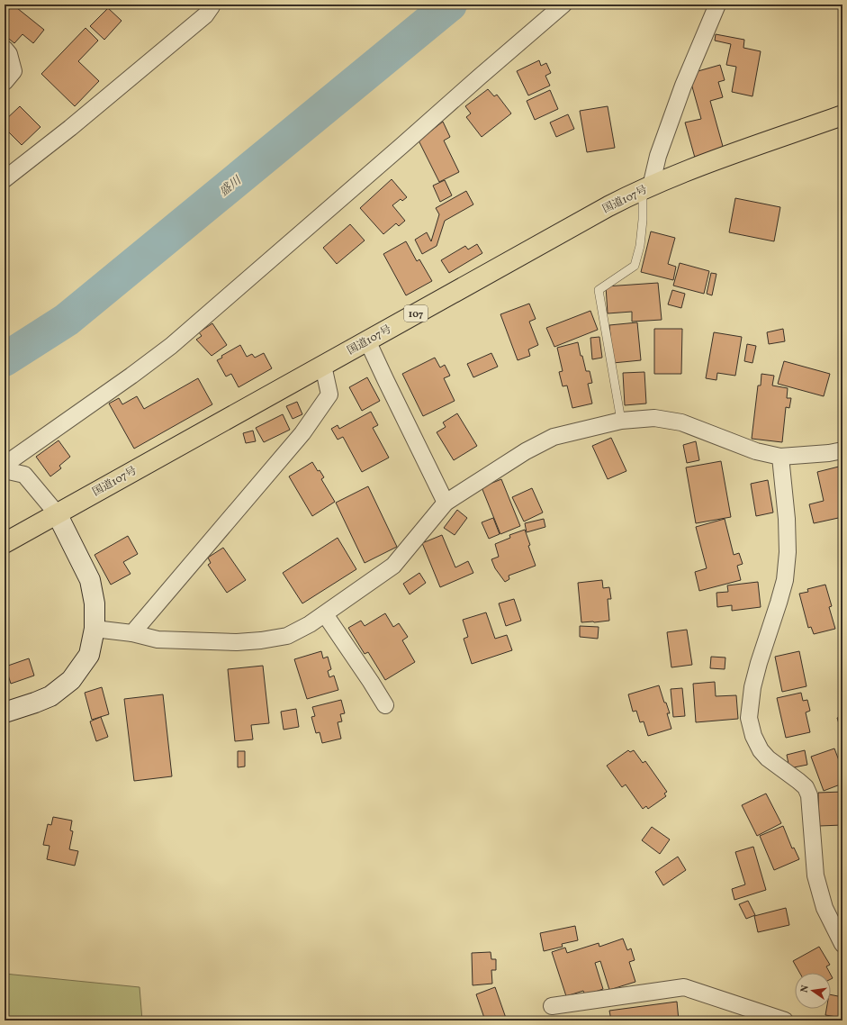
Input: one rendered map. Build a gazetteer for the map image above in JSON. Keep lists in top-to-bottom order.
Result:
{
  "streets": {
    "highway": ["国道107号", "107"]
  },
  "water": ["盛川"],
  "north": "left"
}
